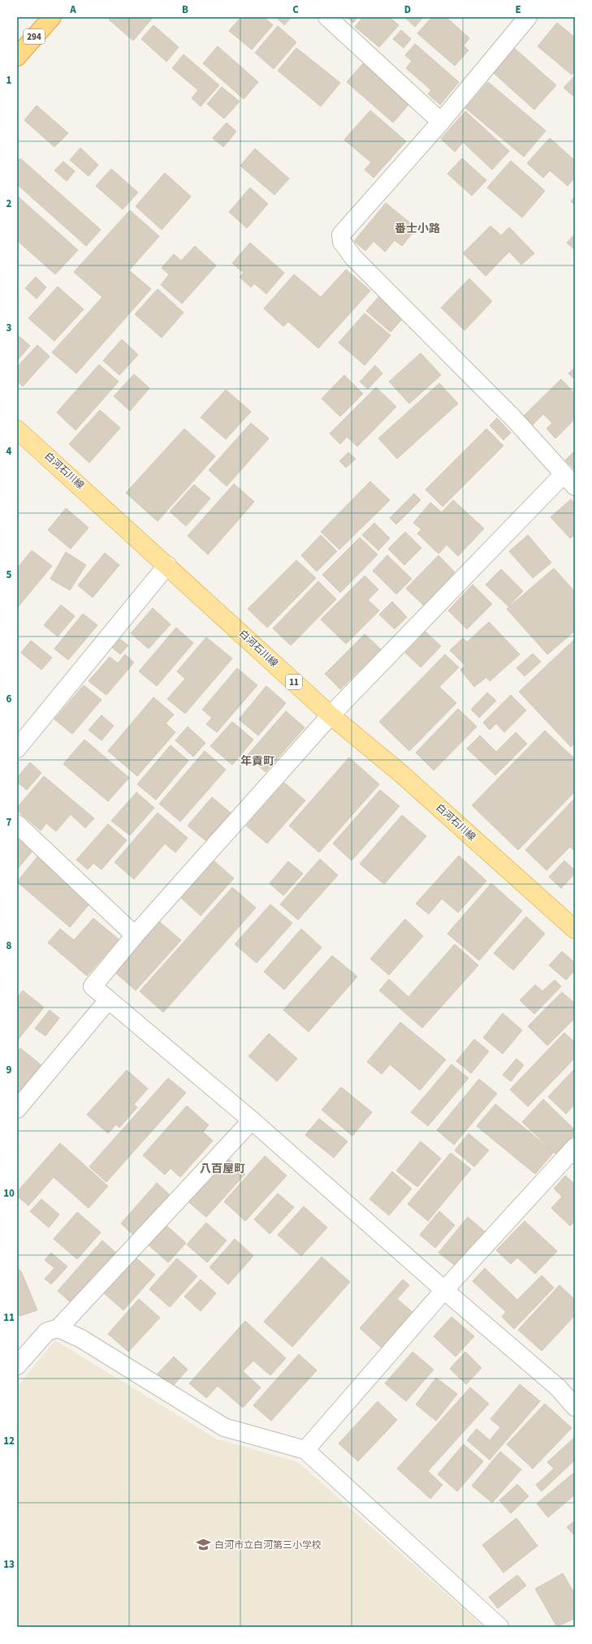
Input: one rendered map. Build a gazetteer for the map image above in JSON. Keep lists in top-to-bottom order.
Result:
{
  "streets": {
    "highway": ["294"],
    "main road": ["白河石川線", "11"]
  },
  "districts": ["番士小路", "年貢町", "八百屋町"],
  "places": {
    "school or university": ["白河市立白河第三小学校"]
  },
  "grid": {
    "columns": [
      "A",
      "B",
      "C",
      "D",
      "E"
    ],
    "rows": [
      "1",
      "2",
      "3",
      "4",
      "5",
      "6",
      "7",
      "8",
      "9",
      "10",
      "11",
      "12",
      "13"
    ]
  }
}
